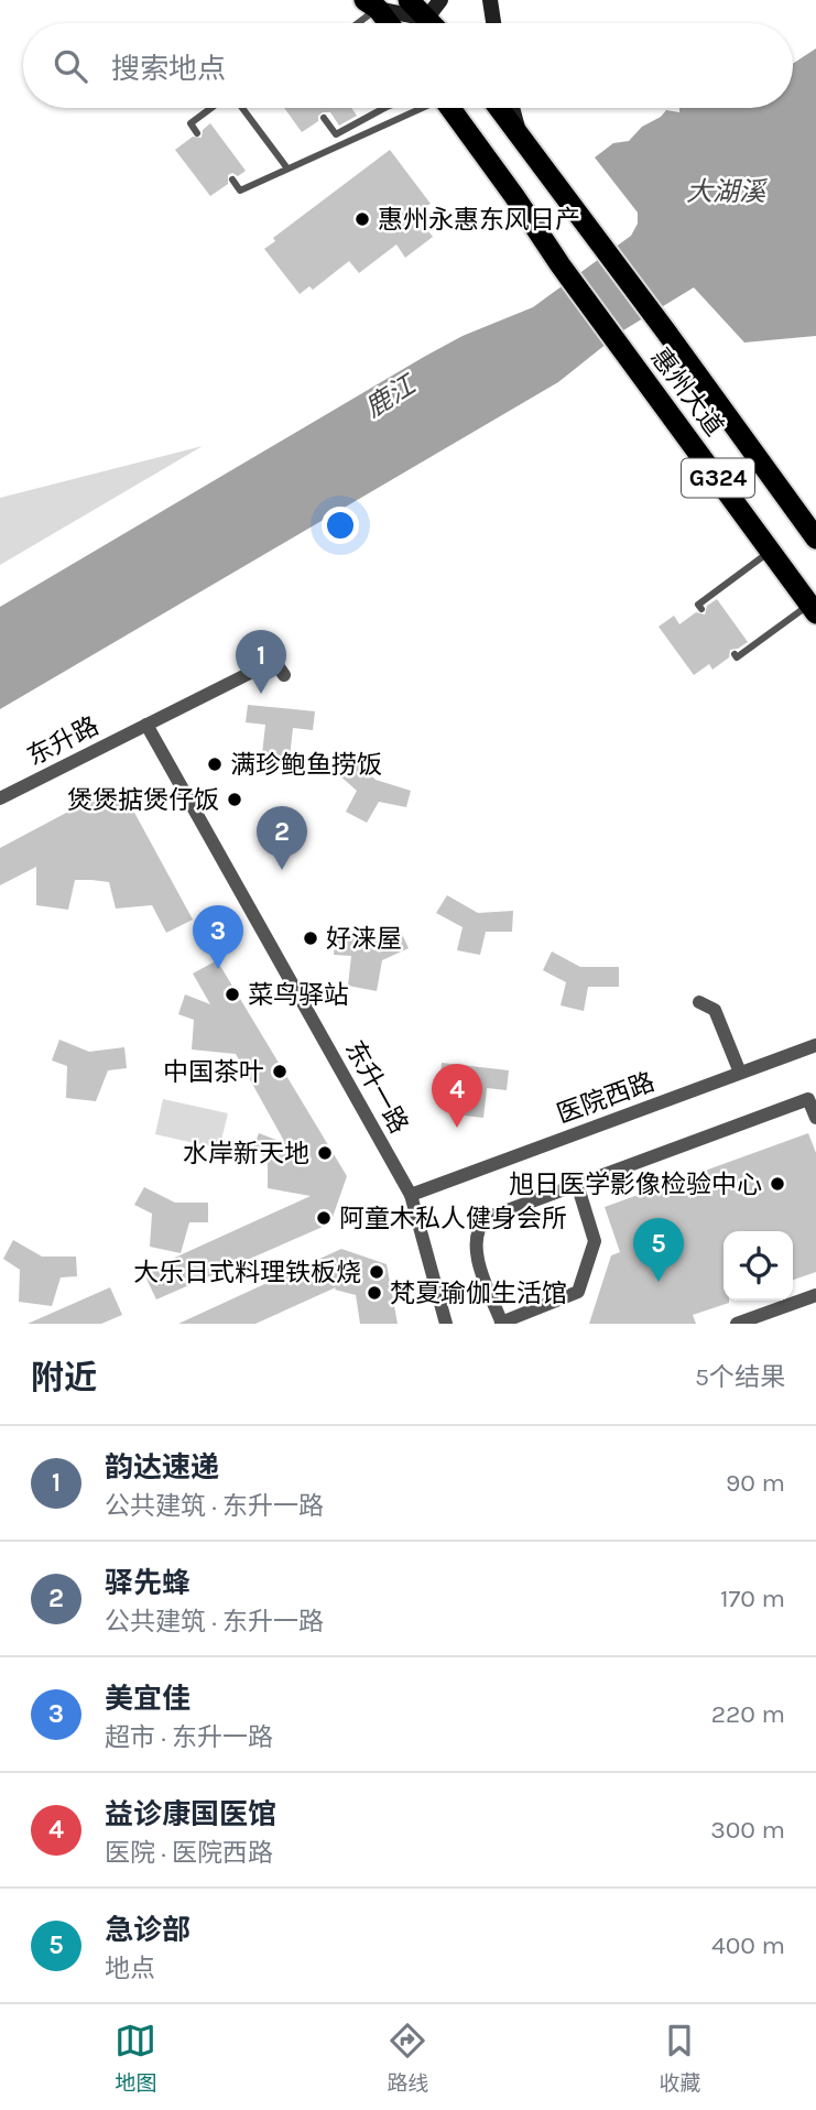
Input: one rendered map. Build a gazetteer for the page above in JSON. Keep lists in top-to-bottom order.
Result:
{
  "streets": {
    "highway": ["惠州大道", "G324"],
    "street": ["东升路", "东升一路", "医院西路"]
  },
  "crossings": [
    ["惠州大道", "G324"],
    ["东升路", "东升一路"],
    ["东升一路", "医院西路"]
  ],
  "water": ["大湖溪", "鹿江"],
  "places": [
    "惠州永惠东风日产",
    "满珍鲍鱼捞饭",
    "煲煲掂煲仔饭",
    "好涞屋",
    "菜鸟驿站",
    "中国茶叶",
    "水岸新天地",
    "旭日医学影像检验中心",
    "阿童木私人健身会所",
    "大乐日式料理铁板烧",
    "梵夏瑜伽生活馆"
  ],
  "page": {
    "search": "搜索地点",
    "pins": [
      "1",
      "2",
      "3",
      "4",
      "5"
    ],
    "heading": ["附近", "5个结果"],
    "list": [
      {
        "mark": "1",
        "name": "韵达速递",
        "note": "公共建筑 · 东升一路",
        "value": "90 m"
      },
      {
        "mark": "2",
        "name": "驿先蜂",
        "note": "公共建筑 · 东升一路",
        "value": "170 m"
      },
      {
        "mark": "3",
        "name": "美宜佳",
        "note": "超市 · 东升一路",
        "value": "220 m"
      },
      {
        "mark": "4",
        "name": "益诊康国医馆",
        "note": "医院 · 医院西路",
        "value": "300 m"
      },
      {
        "mark": "5",
        "name": "急诊部",
        "note": "地点",
        "value": "400 m"
      }
    ],
    "nav": ["地图", "路线", "收藏"]
  }
}
